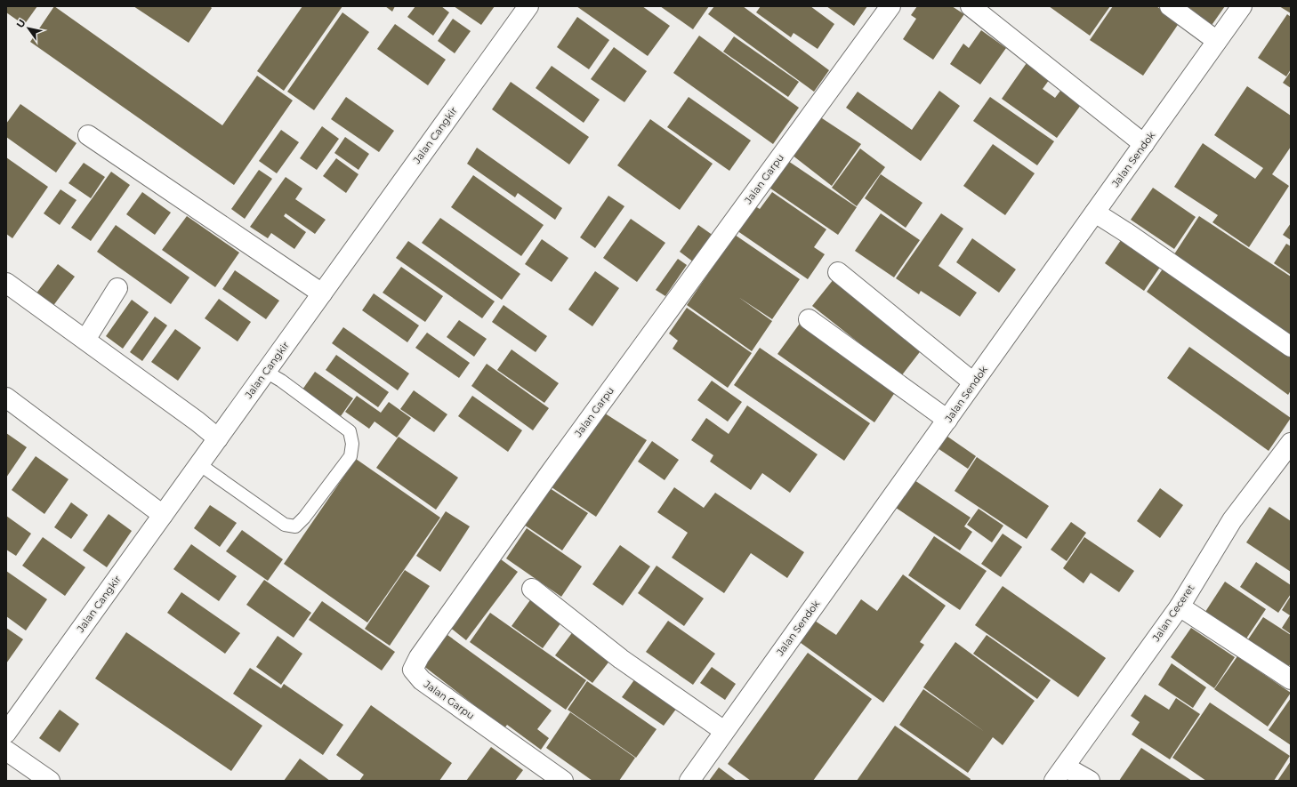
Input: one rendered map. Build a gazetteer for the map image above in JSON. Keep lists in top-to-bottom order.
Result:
{
  "streets": {
    "street": [
      "Jalan Cangkir",
      "Jalan Sendok",
      "Jalan Garpu",
      "Jalan Ceceret"
    ]
  },
  "north": "top left"
}
